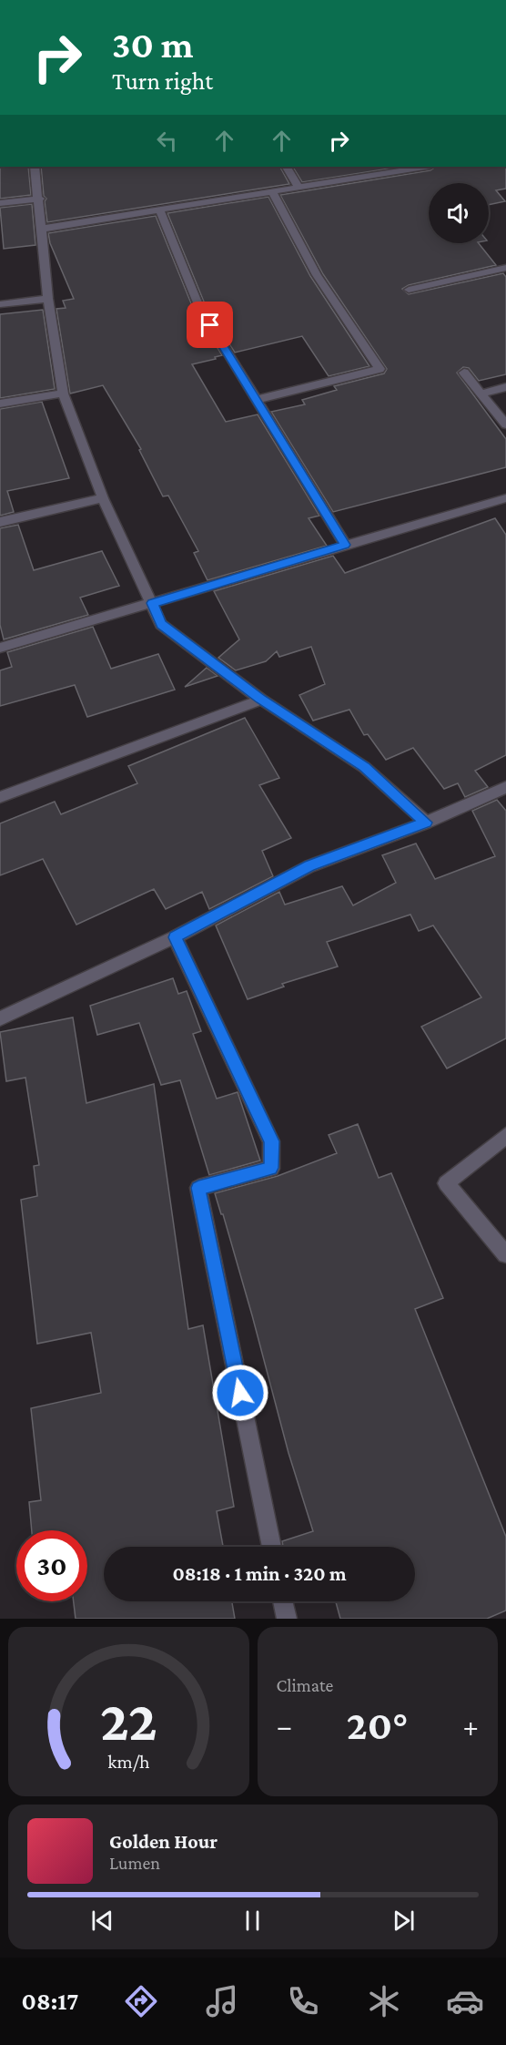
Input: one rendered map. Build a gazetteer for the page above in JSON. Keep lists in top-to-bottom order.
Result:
{
  "page": {
    "turn": ["30 m", "Turn right"],
    "limit": "30",
    "trip": "08:18 · 1 min · 320 m",
    "tile": "Climate",
    "heat": ["−", "20°", "+"],
    "song": ["Golden Hour", "Lumen"],
    "tabs": "08:17",
    "gauge": ["22", "km/h"]
  }
}
